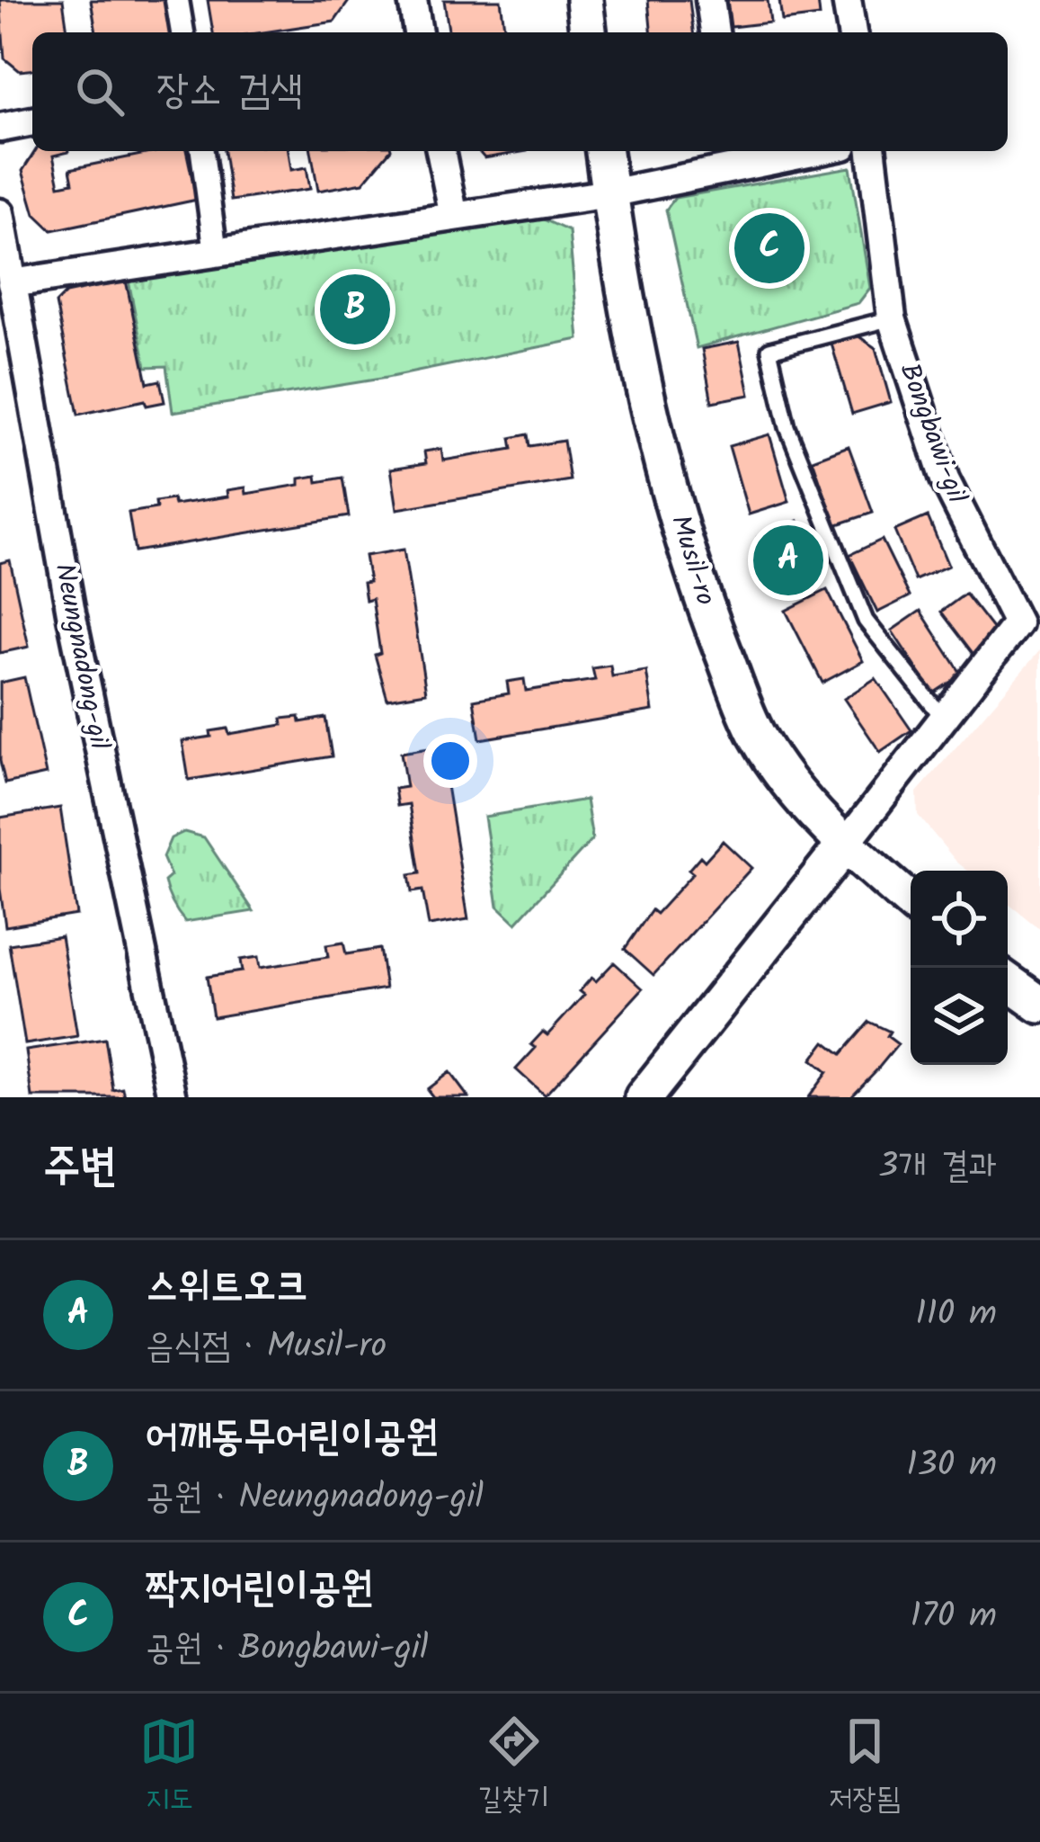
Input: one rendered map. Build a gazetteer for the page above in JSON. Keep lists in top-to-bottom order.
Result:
{
  "streets": {
    "street": ["Bongbawi-gil", "Musil-ro", "Neungnadong-gil"]
  },
  "crossings": [
    ["Bongbawi-gil", "Musil-ro"]
  ],
  "page": {
    "search": "장소 검색",
    "pins": ["C", "B", "A"],
    "heading": ["주변", "3개 결과"],
    "list": [
      {
        "mark": "A",
        "name": "스위트오크",
        "note": "음식점 · Musil-ro",
        "value": "110 m"
      },
      {
        "mark": "B",
        "name": "어깨동무어린이공원",
        "note": "공원 · Neungnadong-gil",
        "value": "130 m"
      },
      {
        "mark": "C",
        "name": "짝지어린이공원",
        "note": "공원 · Bongbawi-gil",
        "value": "170 m"
      }
    ],
    "nav": ["지도", "길찾기", "저장됨"]
  }
}
